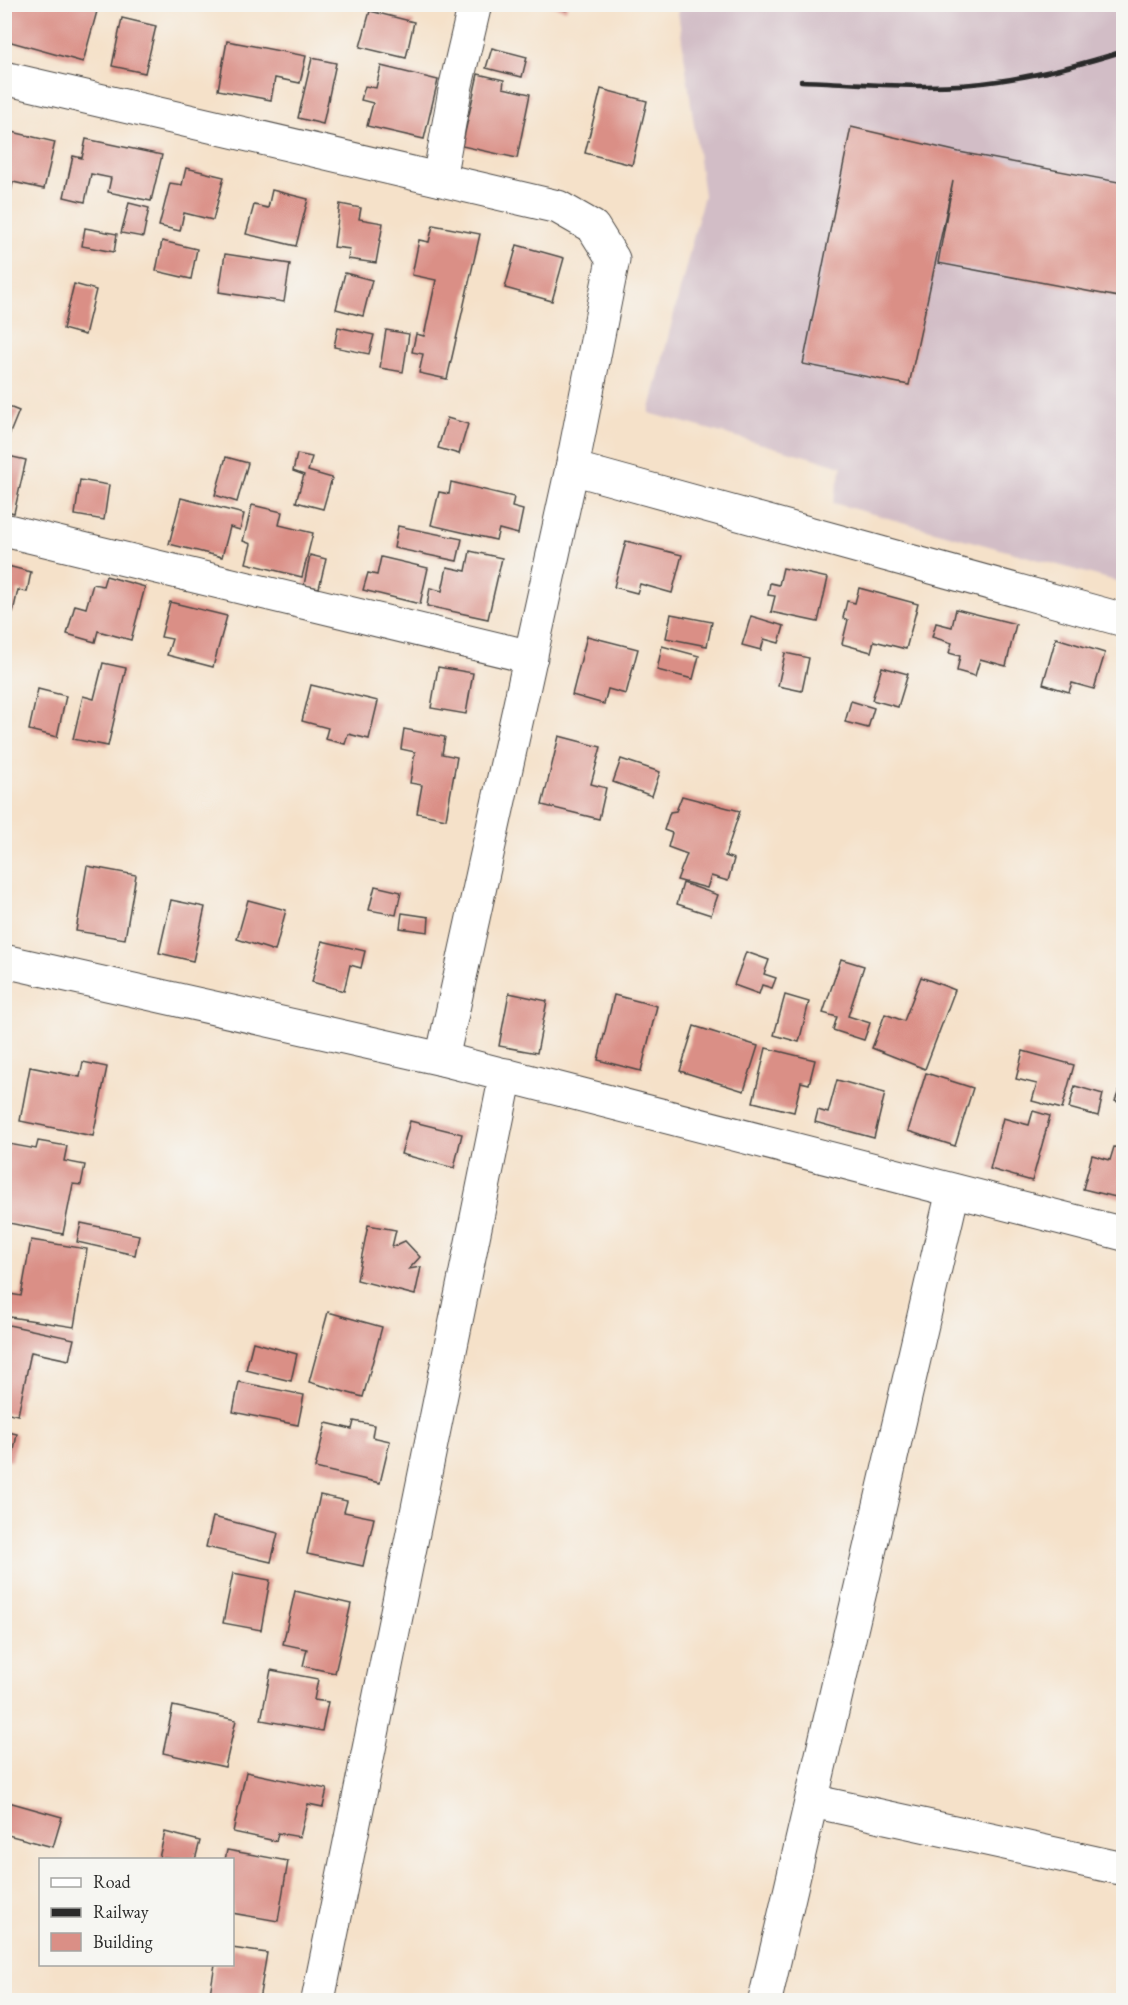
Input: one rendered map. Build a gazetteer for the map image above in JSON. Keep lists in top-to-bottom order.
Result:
{
  "legend": ["Road", "Railway", "Building"]
}
